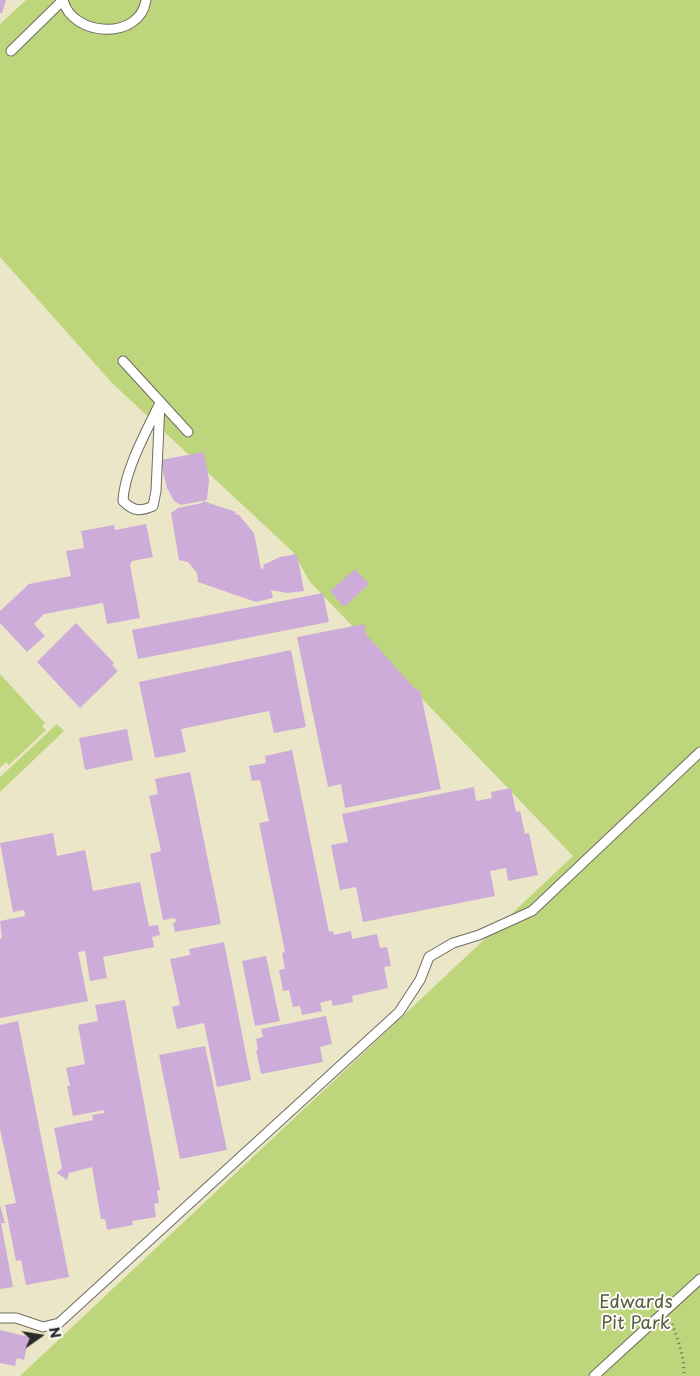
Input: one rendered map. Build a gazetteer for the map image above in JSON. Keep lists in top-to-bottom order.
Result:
{
  "parks": ["Edwards Pit Park"],
  "north": "right"
}
